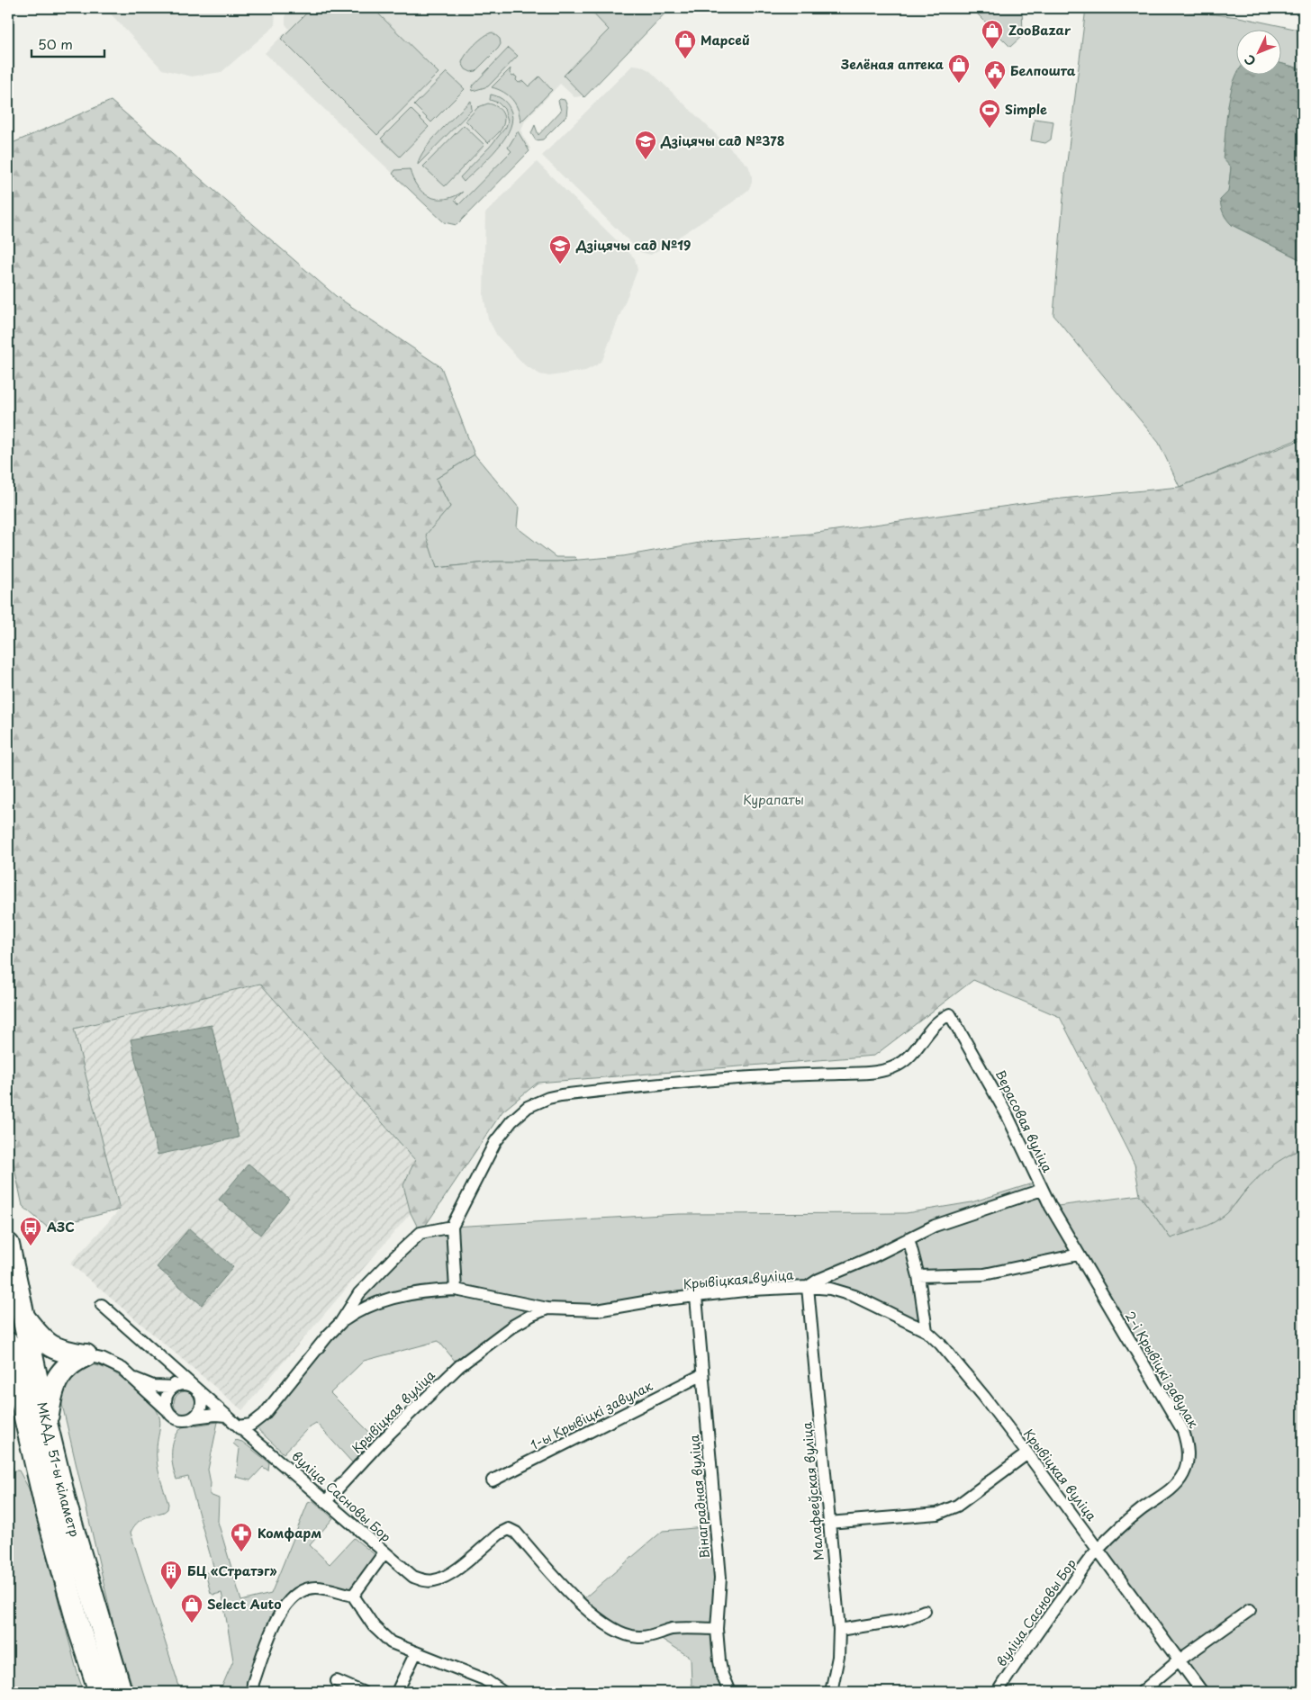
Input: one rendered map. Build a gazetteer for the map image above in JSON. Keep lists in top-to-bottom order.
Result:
{
  "streets": {
    "highway": ["МКАД, 51-ы кіламетр"],
    "street": [
      "Верасовая вуліца",
      "Крывіцкая вуліца",
      "2-і Крывіцкі завулак",
      "1-ы Крывіцкі завулак",
      "Малафееўская вуліца",
      "вуліца Сасновы Бор",
      "Вінаградная вуліца"
    ]
  },
  "crossings": [
    ["Верасовая вуліца", "Крывіцкая вуліца"],
    ["Верасовая вуліца", "2-і Крывіцкі завулак"],
    ["Верасовая вуліца", "Малафееўская вуліца"],
    ["Крывіцкая вуліца", "2-і Крывіцкі завулак"],
    ["Крывіцкая вуліца", "Малафееўская вуліца"],
    ["Крывіцкая вуліца", "вуліца Сасновы Бор"],
    ["Крывіцкая вуліца", "Вінаградная вуліца"],
    ["2-і Крывіцкі завулак", "вуліца Сасновы Бор"],
    ["1-ы Крывіцкі завулак", "Вінаградная вуліца"]
  ],
  "parks": ["Курапаты"],
  "places": {
    "shop": [
      "ZooBazar",
      "Марсей",
      "Зелёная аптека",
      "Select Auto"
    ],
    "public building": ["Белпошта"],
    "sports": ["Simple"],
    "school or university": ["Дзіцячы сад №378", "Дзіцячы сад №19"],
    "bus stop": ["АЗС"],
    "pharmacy": ["Комфарм"],
    "building": ["БЦ «Стратэг»"]
  },
  "scale_bar": "50 m",
  "north": "bottom left"
}
